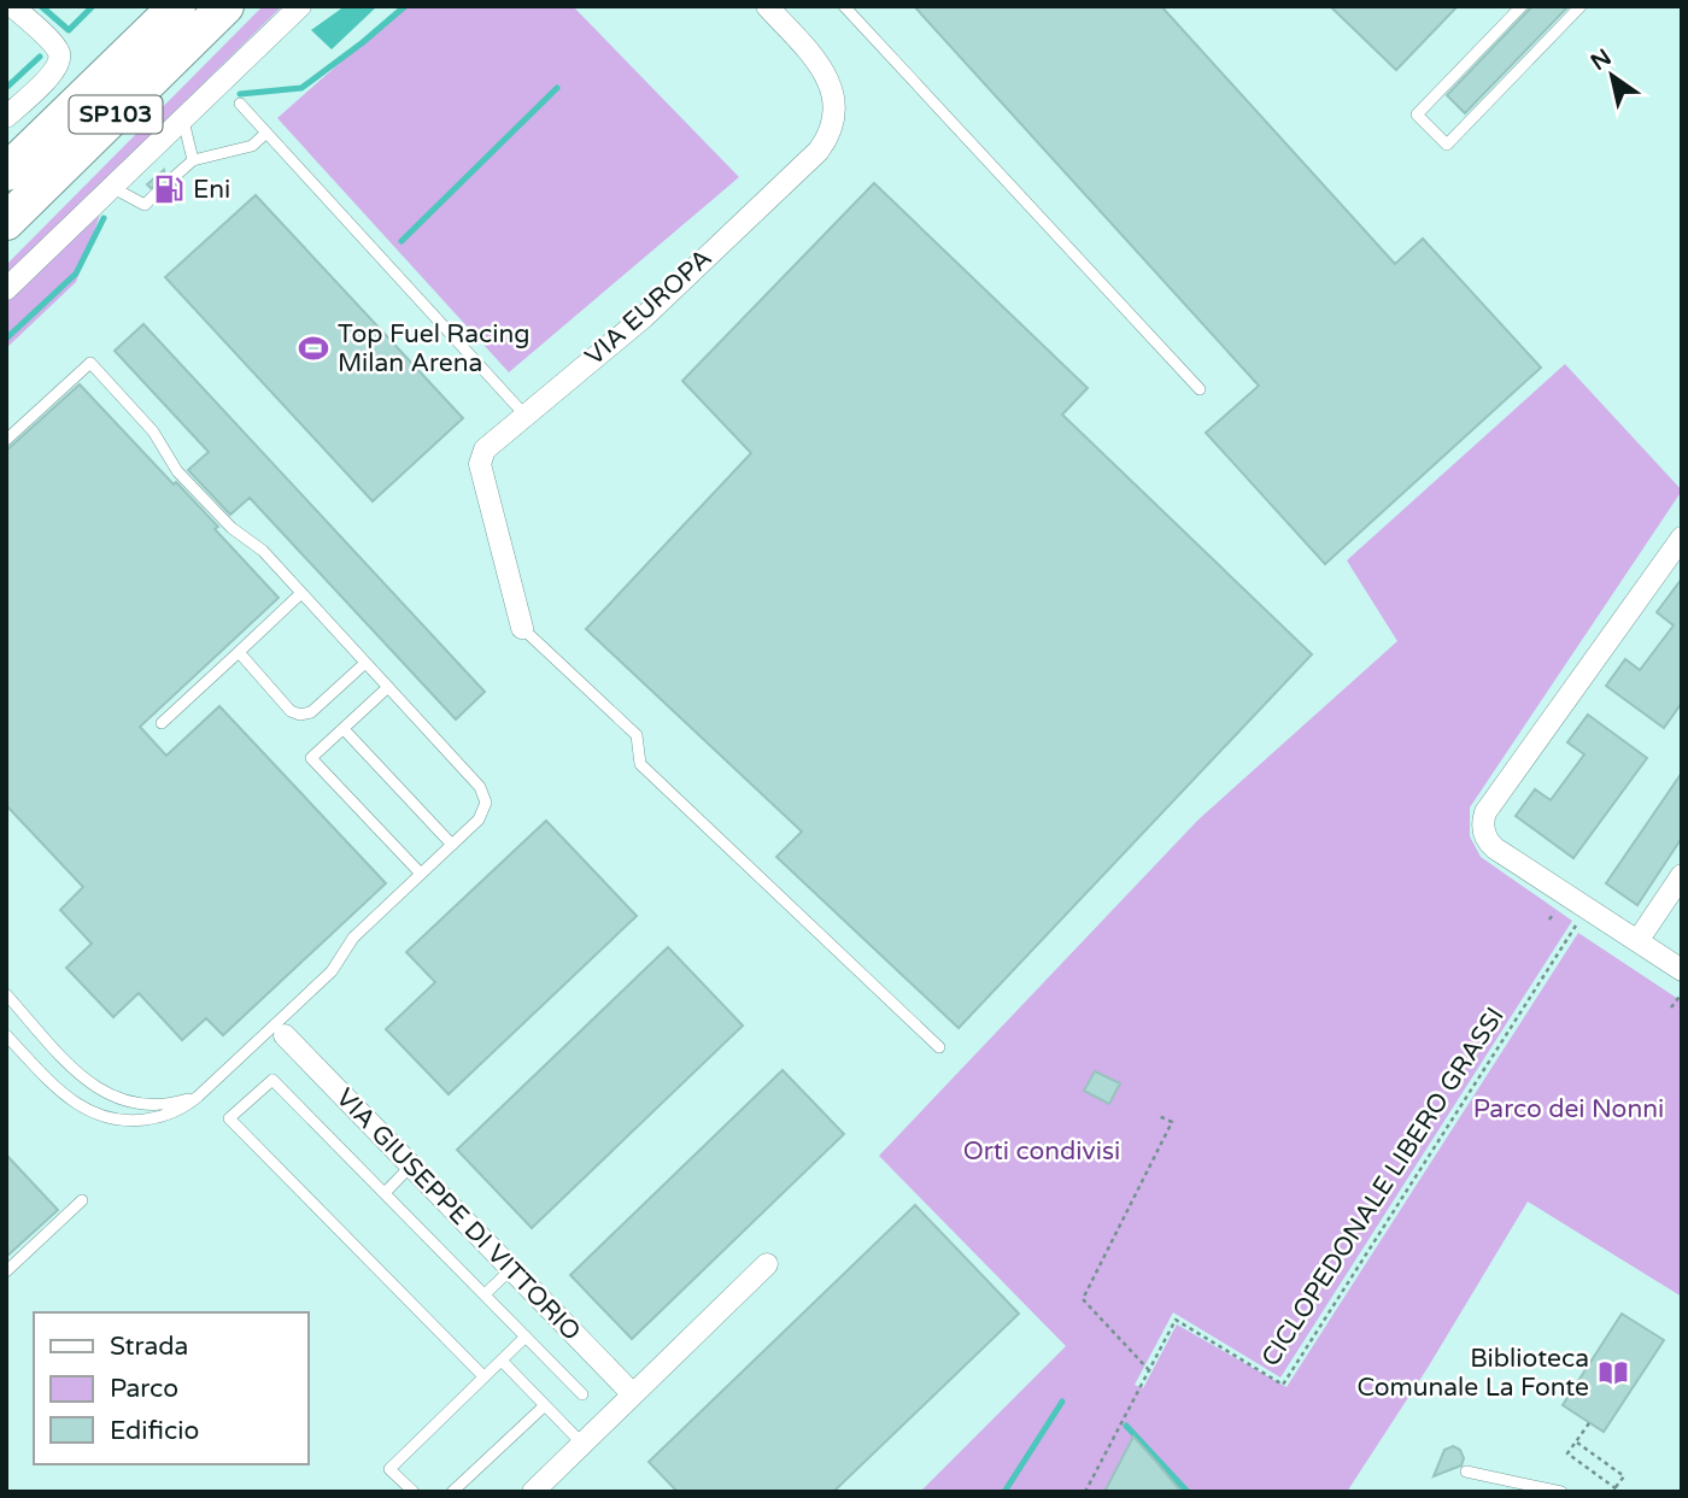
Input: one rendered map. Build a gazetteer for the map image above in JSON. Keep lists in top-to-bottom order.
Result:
{
  "streets": {
    "highway": ["SP103"],
    "street": ["VIA EUROPA", "VIA GIUSEPPE DI VITTORIO"],
    "path": ["CICLOPEDONALE LIBERO GRASSI"]
  },
  "parks": ["Parco dei Nonni", "Orti condivisi"],
  "places": {
    "fuel station": ["Eni"],
    "sports": ["Top Fuel Racing Milan Arena"],
    "library": ["Biblioteca Comunale La Fonte"]
  },
  "legend": ["Strada", "Parco", "Edificio"],
  "north": "top left"
}
